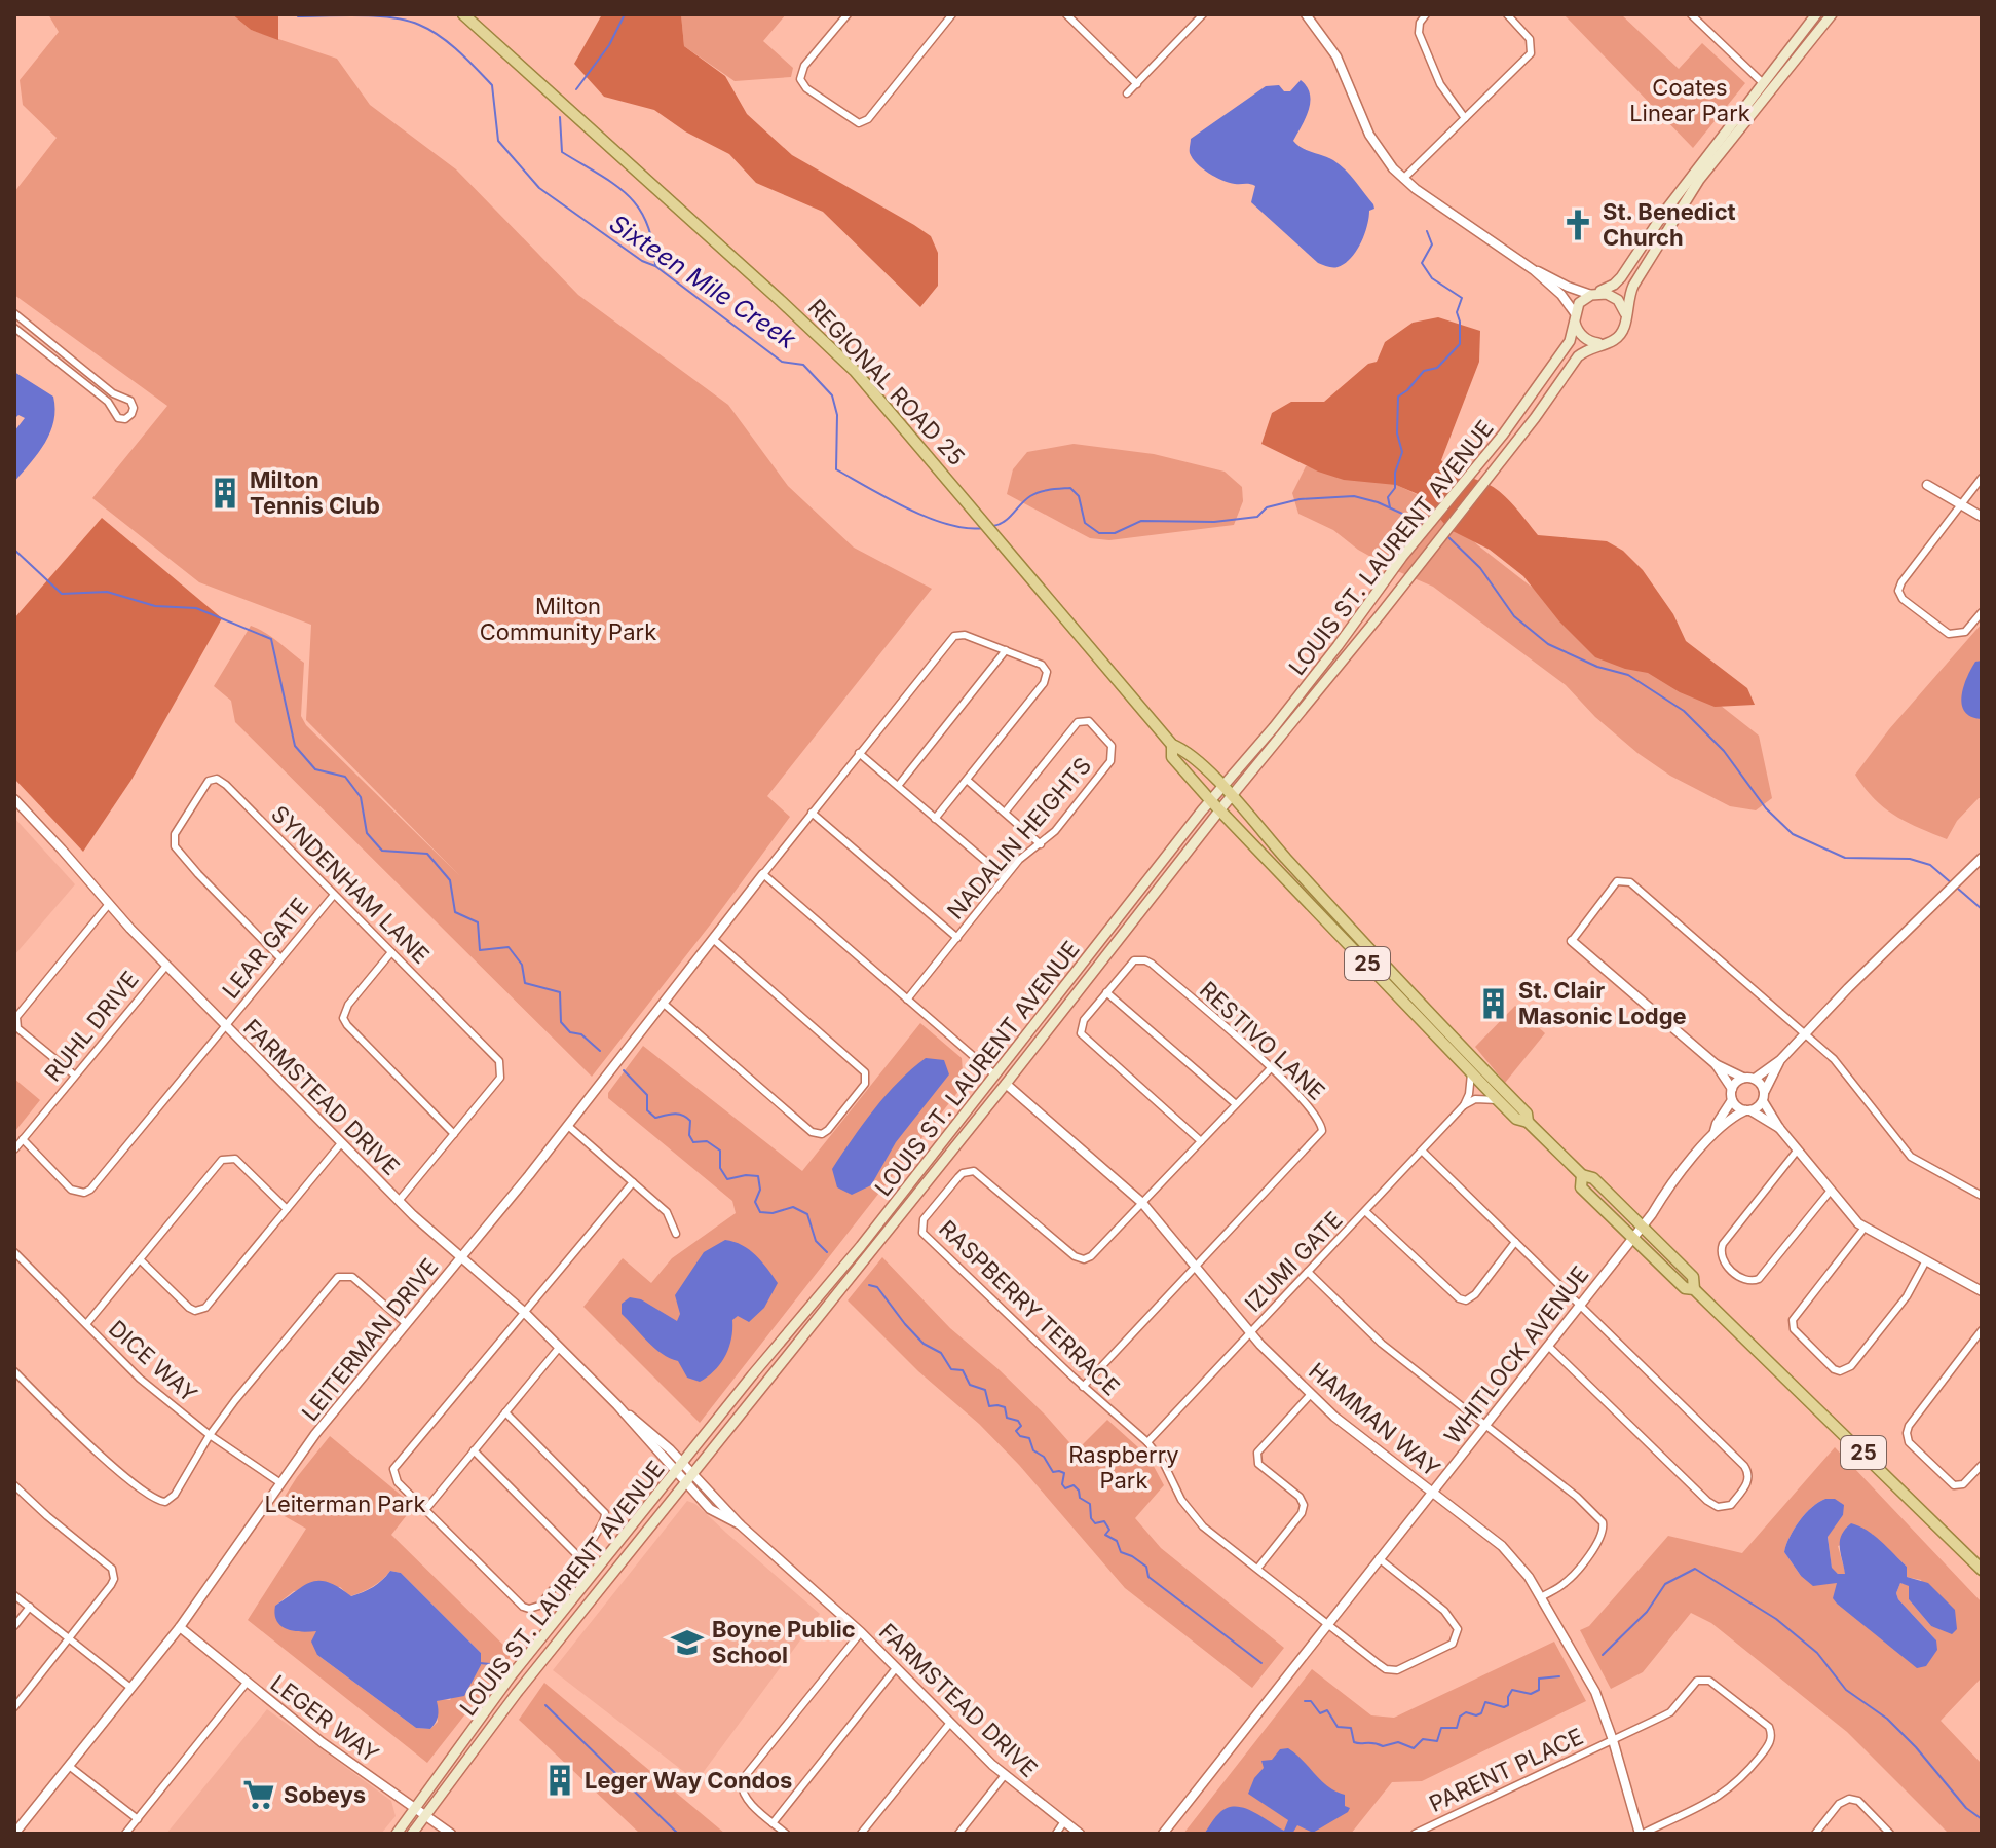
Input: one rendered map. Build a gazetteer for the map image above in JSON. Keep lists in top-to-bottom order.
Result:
{
  "streets": {
    "main road": ["REGIONAL ROAD 25", "LOUIS ST. LAURENT AVENUE", "25"],
    "street": [
      "NADALIN HEIGHTS",
      "SYNDENHAM LANE",
      "LEAR GATE",
      "RUHL DRIVE",
      "RESTIVO LANE",
      "FARMSTEAD DRIVE",
      "IZUMI GATE",
      "RASPBERRY TERRACE",
      "LEITERMAN DRIVE",
      "WHITLOCK AVENUE",
      "DICE WAY",
      "HAMMAN WAY",
      "LEGER WAY",
      "PARENT PLACE"
    ]
  },
  "crossings": [
    ["REGIONAL ROAD 25", "LOUIS ST. LAURENT AVENUE"],
    ["REGIONAL ROAD 25", "IZUMI GATE"],
    ["REGIONAL ROAD 25", "WHITLOCK AVENUE"],
    ["LOUIS ST. LAURENT AVENUE", "FARMSTEAD DRIVE"],
    ["LOUIS ST. LAURENT AVENUE", "HAMMAN WAY"],
    ["LOUIS ST. LAURENT AVENUE", "LEGER WAY"],
    ["SYNDENHAM LANE", "LEAR GATE"],
    ["SYNDENHAM LANE", "FARMSTEAD DRIVE"],
    ["LEAR GATE", "RUHL DRIVE"],
    ["LEAR GATE", "FARMSTEAD DRIVE"],
    ["RUHL DRIVE", "FARMSTEAD DRIVE"],
    ["RESTIVO LANE", "RASPBERRY TERRACE"],
    ["RESTIVO LANE", "HAMMAN WAY"],
    ["FARMSTEAD DRIVE", "LEITERMAN DRIVE"],
    ["IZUMI GATE", "RASPBERRY TERRACE"],
    ["IZUMI GATE", "HAMMAN WAY"],
    ["RASPBERRY TERRACE", "WHITLOCK AVENUE"],
    ["RASPBERRY TERRACE", "HAMMAN WAY"],
    ["LEITERMAN DRIVE", "DICE WAY"],
    ["LEITERMAN DRIVE", "LEGER WAY"],
    ["WHITLOCK AVENUE", "HAMMAN WAY"],
    ["HAMMAN WAY", "PARENT PLACE"]
  ],
  "water": ["Sixteen Mile Creek"],
  "parks": [
    "Coates Linear Park",
    "Milton Community Park",
    "Raspberry Park",
    "Leiterman Park"
  ],
  "places": {
    "church": ["St. Benedict Church"],
    "building": ["Milton Tennis Club", "St. Clair Masonic Lodge", "Leger Way Condos"],
    "school or university": ["Boyne Public School"],
    "supermarket": ["Sobeys"]
  }
}
